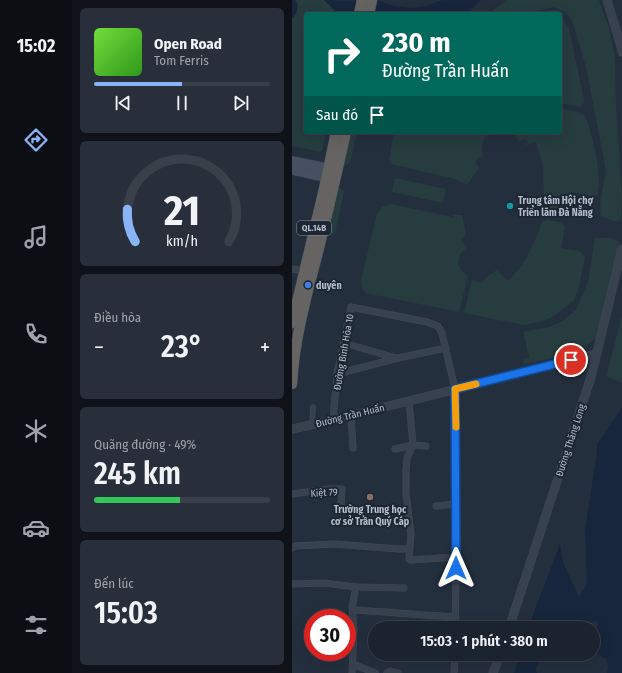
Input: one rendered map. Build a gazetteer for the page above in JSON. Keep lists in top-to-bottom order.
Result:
{
  "streets": {
    "highway": ["QL.14B"],
    "street": [
      "Đường Bình Hòa 10",
      "Đường Trần Huấn",
      "Đường Thăng Long",
      "Kiệt 79"
    ]
  },
  "crossings": [
    ["Đường Bình Hòa 10", "Đường Trần Huấn"],
    ["Đường Trần Huấn", "Đường Thăng Long"]
  ],
  "places": ["Trung tâm Hội chợ Triển lãm Đà Nẵng", "duyên", "Trường Trung học cơ sở Trần Quý Cáp"],
  "page": {
    "tabs": "15:02",
    "turn": ["230 m", "Đường Trần Huấn"],
    "song": ["Open Road", "Tom Ferris"],
    "then": "Sau đó",
    "tile": [
      "Điều hòa",
      ["Quãng đường · 49%", "245 km"],
      ["Đến lúc", "15:03"]
    ],
    "heat": ["−", "23°", "+"],
    "limit": "30",
    "trip": "15:03 · 1 phút · 380 m",
    "gauge": ["21", "km/h"]
  }
}
